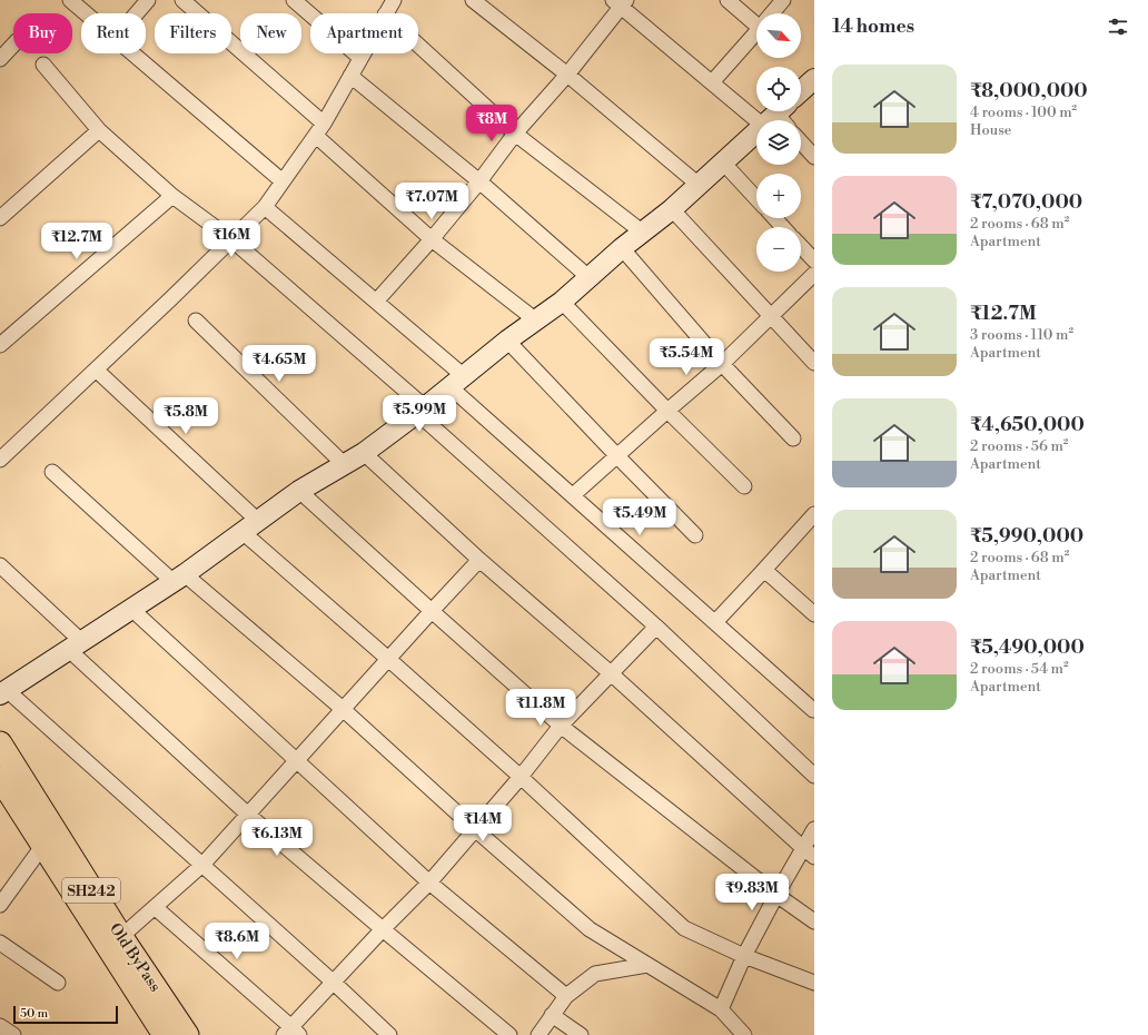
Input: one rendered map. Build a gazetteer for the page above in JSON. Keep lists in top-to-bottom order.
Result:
{
  "streets": {
    "main road": ["SH242", "Old ByPass"]
  },
  "scale_bar": "50 m",
  "north": "bottom right",
  "page": {
    "heading": "14 homes",
    "map_buttons": ["+", "−"],
    "chip": [
      "Buy",
      "Rent",
      "Filters",
      "New",
      "Apartment"
    ],
    "list": [
      {
        "name": "₹8,000,000",
        "note": "4 rooms · 100 m² · House"
      },
      {
        "name": "₹7,070,000",
        "note": "2 rooms · 68 m² · Apartment"
      },
      {
        "name": "₹12.7M",
        "note": "3 rooms · 110 m² · Apartment"
      },
      {
        "name": "₹4,650,000",
        "note": "2 rooms · 56 m² · Apartment"
      },
      {
        "name": "₹5,990,000",
        "note": "2 rooms · 68 m² · Apartment"
      },
      {
        "name": "₹5,490,000",
        "note": "2 rooms · 54 m² · Apartment"
      }
    ],
    "price": [
      "₹8M",
      "₹7.07M",
      "₹16M",
      "₹12.7M",
      "₹5.54M",
      "₹4.65M",
      "₹5.99M",
      "₹5.8M",
      "₹5.49M",
      "₹11.8M",
      "₹14M",
      "₹6.13M",
      "₹9.83M",
      "₹8.6M"
    ],
    "scale": "50 m"
  }
}
